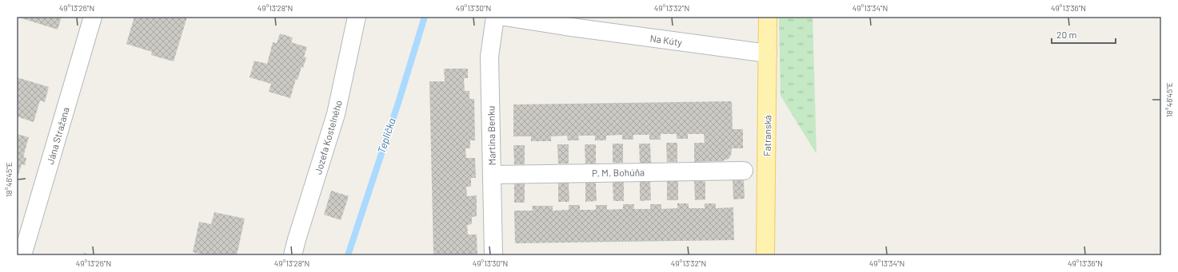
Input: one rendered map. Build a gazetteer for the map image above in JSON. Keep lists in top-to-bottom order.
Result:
{
  "streets": {
    "main road": ["Fatranská"],
    "street": [
      "Na Kúty",
      "Jána Stražana",
      "Martina Benku",
      "Jozefa Kostelného",
      "P. M. Bohúňa"
    ]
  },
  "crossings": [
    ["Na Kúty", "Fatranská"],
    ["Martina Benku", "P. M. Bohúňa"]
  ],
  "water": ["Teplička"],
  "scale_bar": "20 m",
  "coordinates": [
    "49°13'26\"N",
    "49°13'28\"N",
    "49°13'30\"N",
    "49°13'32\"N",
    "49°13'34\"N",
    "49°13'36\"N",
    "18°46'45\"E"
  ]
}
